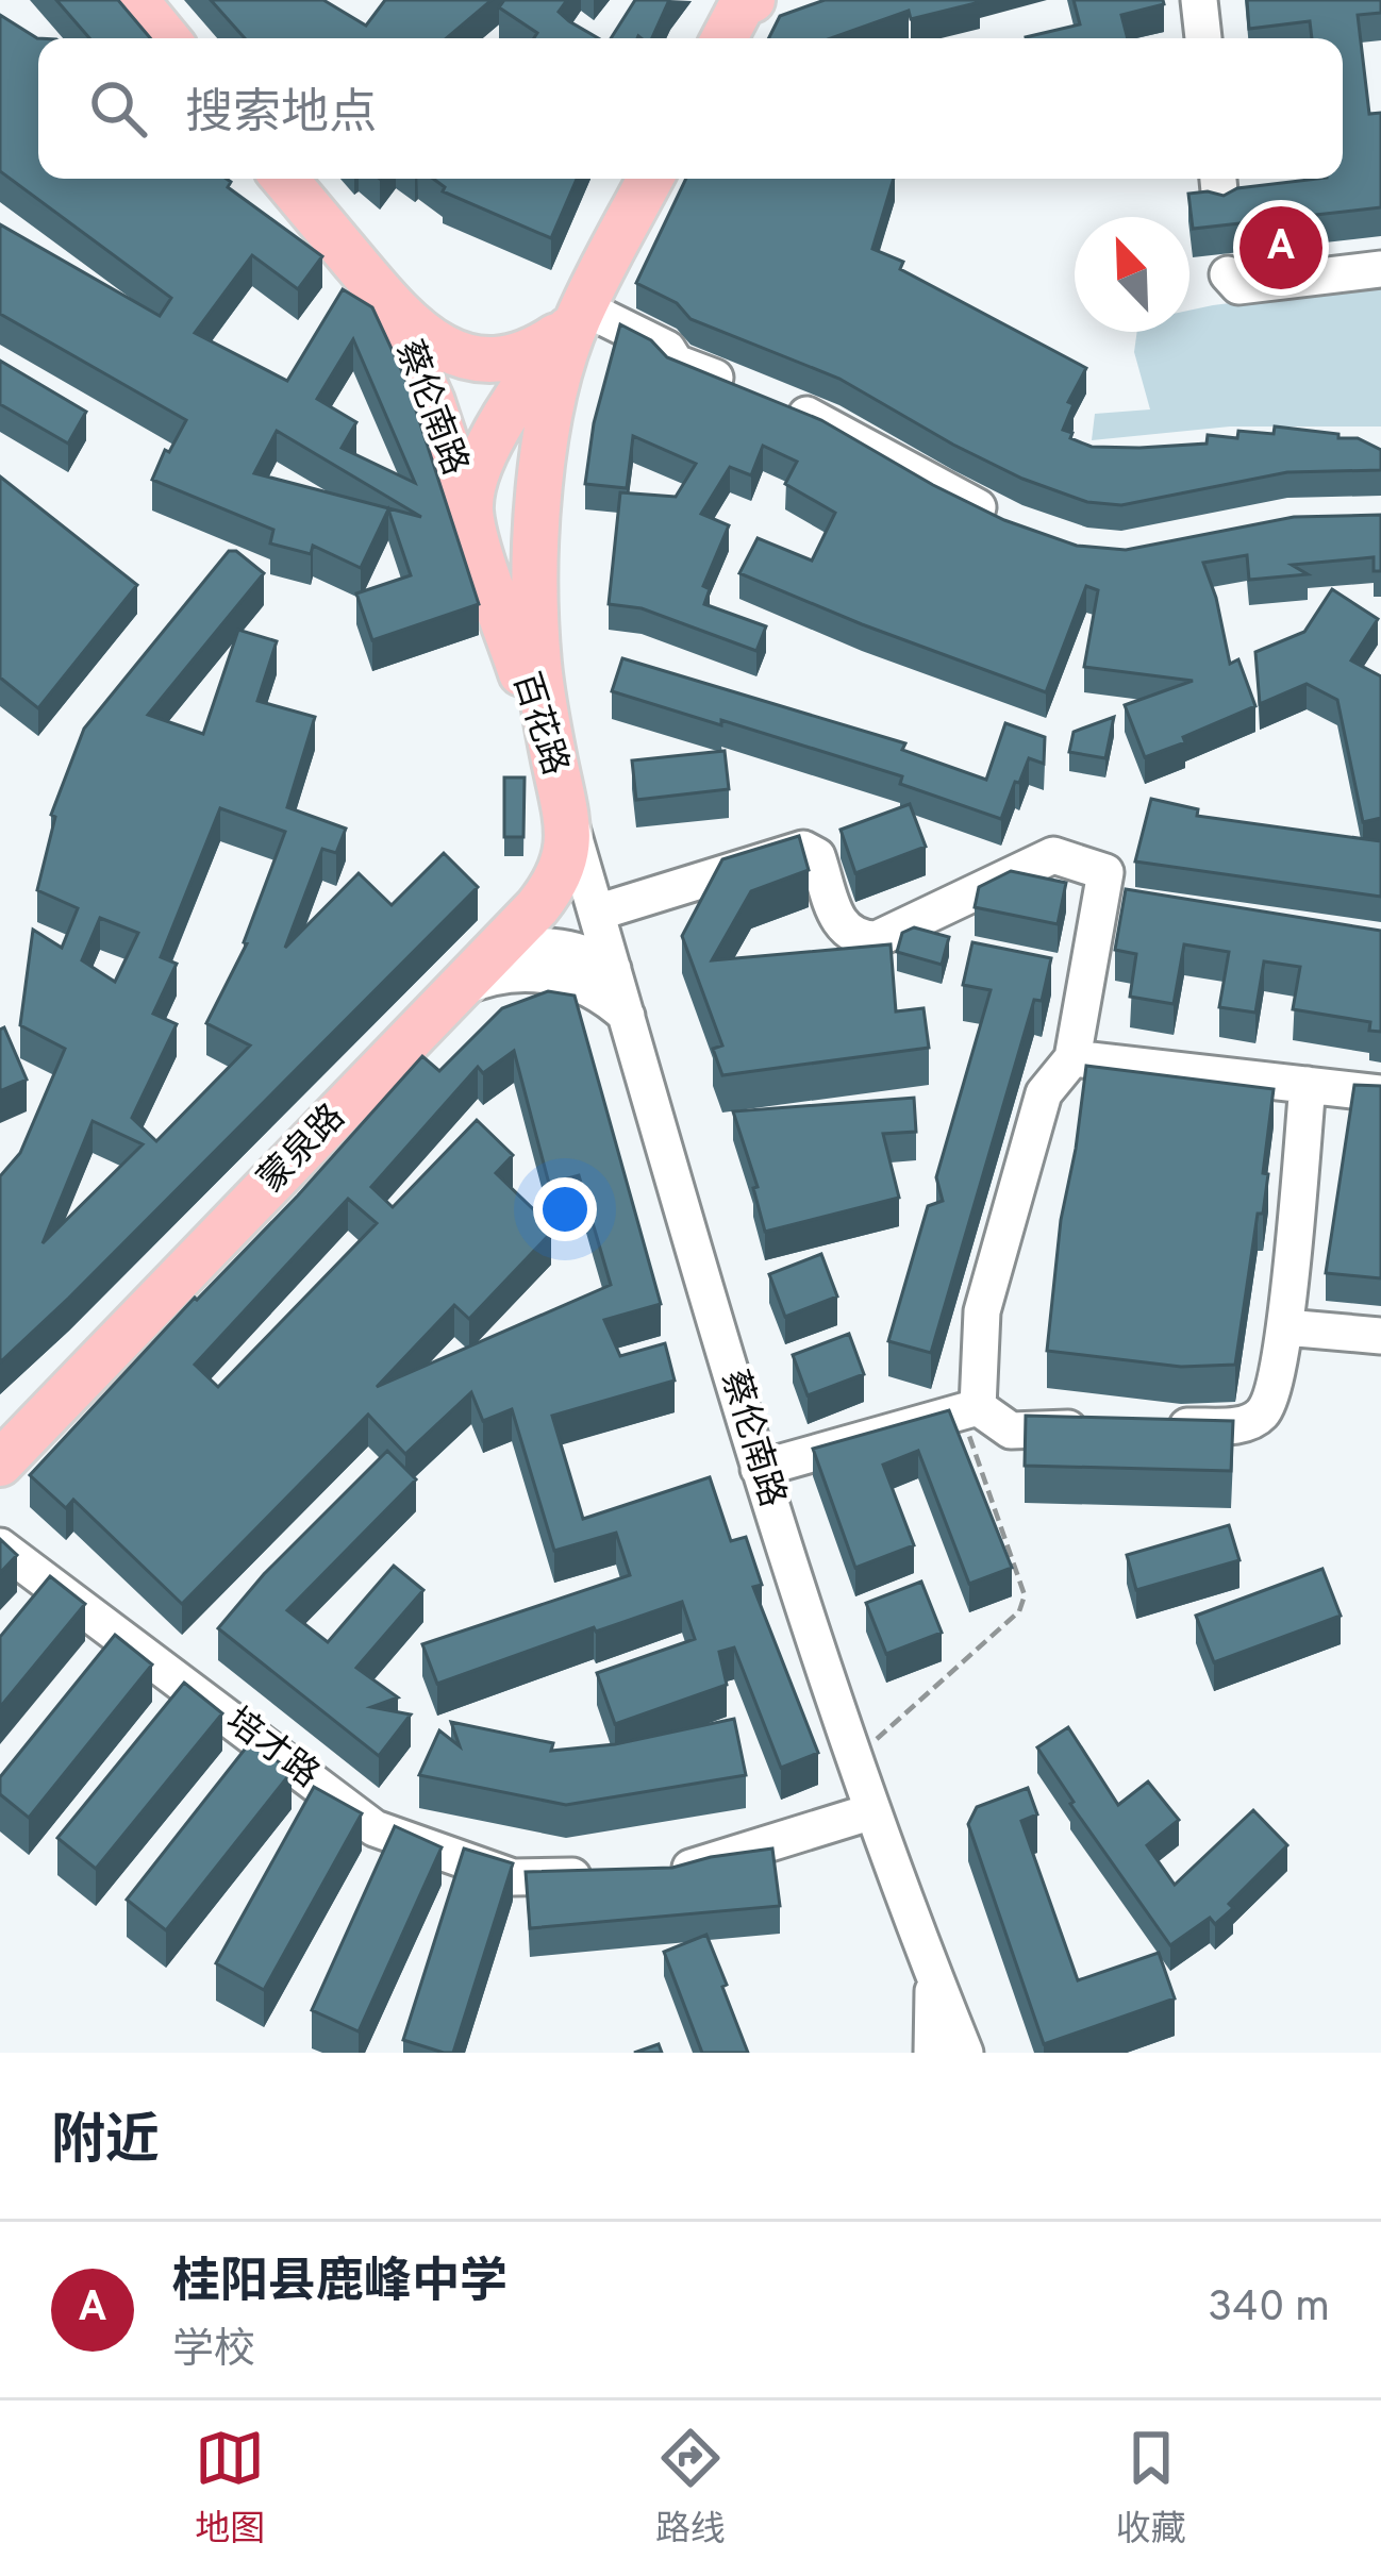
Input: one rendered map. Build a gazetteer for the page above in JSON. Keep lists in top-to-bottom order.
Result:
{
  "streets": {
    "main road": ["蔡伦南路", "百花路", "蒙泉路"],
    "street": ["培才路"]
  },
  "crossings": [
    ["蔡伦南路", "百花路"],
    ["蔡伦南路", "蒙泉路"],
    ["百花路", "蒙泉路"]
  ],
  "north": "top left",
  "page": {
    "search": "搜索地点",
    "pins": "A",
    "heading": "附近",
    "list": [
      {
        "mark": "A",
        "name": "桂阳县鹿峰中学",
        "note": "学校",
        "value": "340 m"
      }
    ],
    "nav": ["地图", "路线", "收藏"]
  }
}
